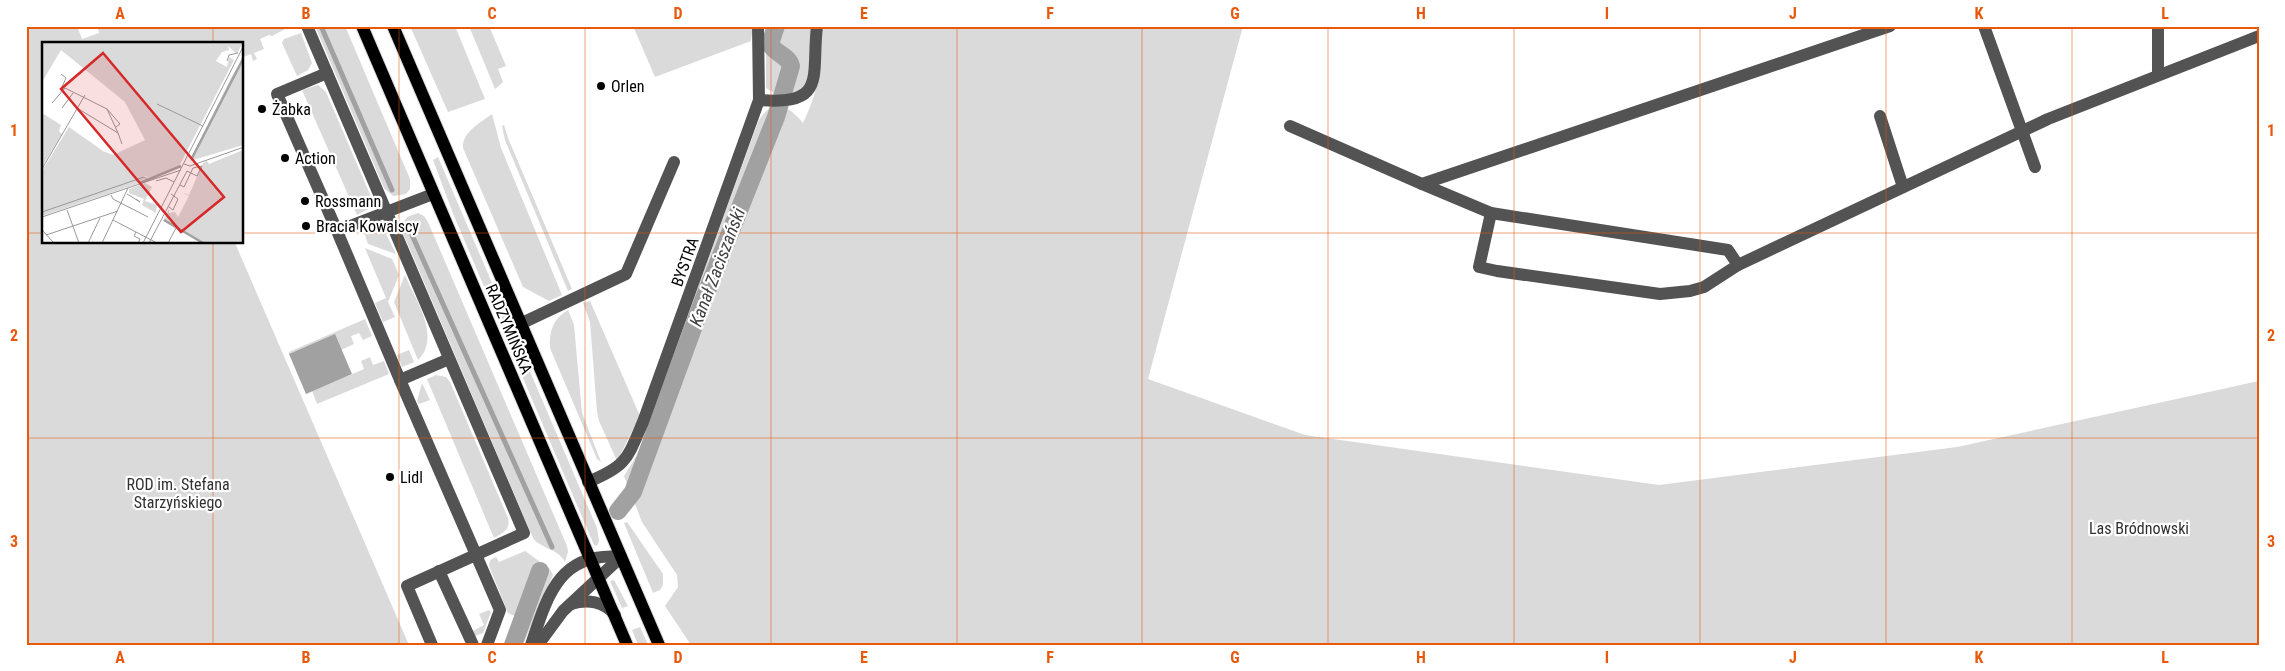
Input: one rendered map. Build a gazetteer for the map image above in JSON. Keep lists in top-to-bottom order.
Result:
{
  "streets": {
    "main road": ["RADZYMIŃSKA"],
    "street": ["BYSTRA"]
  },
  "crossings": [
    ["BYSTRA", "RADZYMIŃSKA"]
  ],
  "water": ["Kanał Zaciszański"],
  "parks": ["ROD im. Stefana Starzyńskiego", "Las Bródnowski"],
  "places": [
    "Orlen",
    "Żabka",
    "Action",
    "Rossmann",
    "Bracia Kowalscy",
    "Lidl"
  ],
  "grid": {
    "columns": [
      "A",
      "B",
      "C",
      "D",
      "E",
      "F",
      "G",
      "H",
      "I",
      "J",
      "K",
      "L"
    ],
    "rows": ["1", "2", "3"]
  }
}
